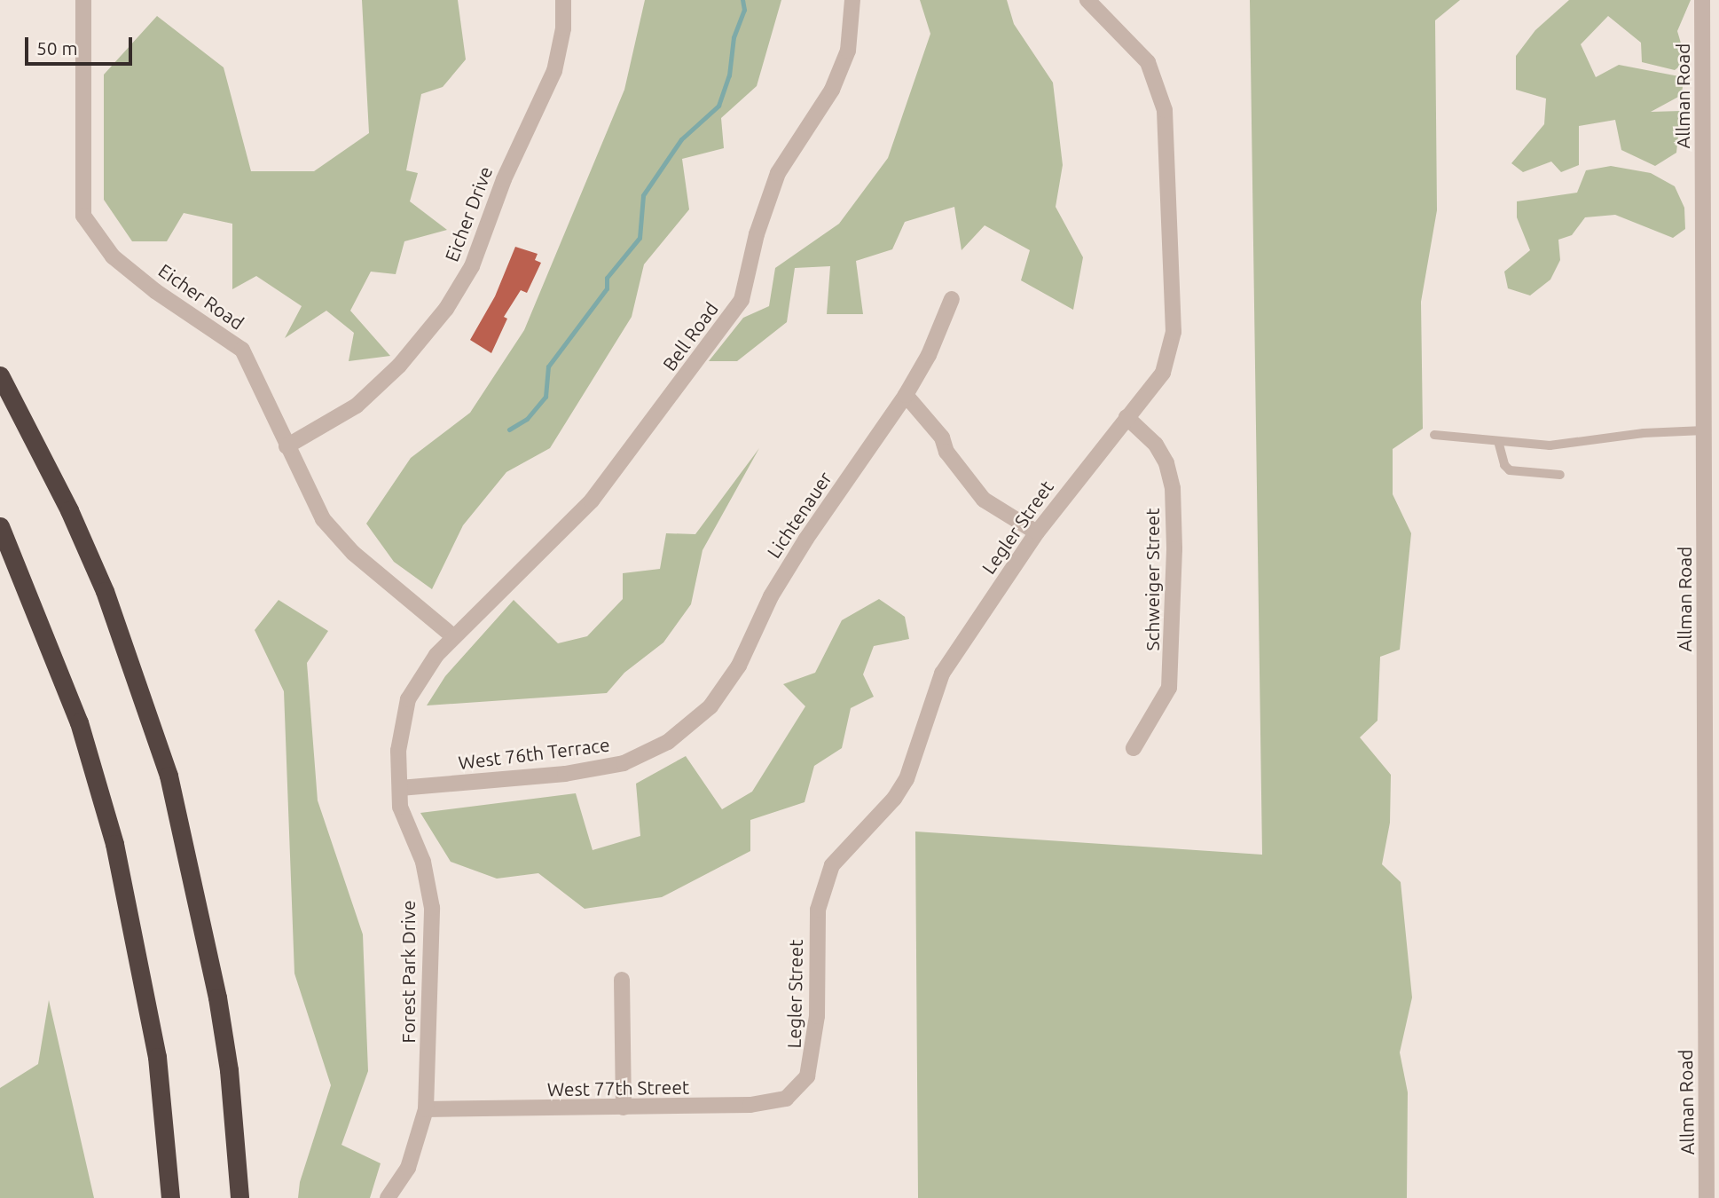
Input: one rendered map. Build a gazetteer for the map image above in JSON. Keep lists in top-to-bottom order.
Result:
{
  "streets": {
    "street": [
      "Allman Road",
      "Eicher Drive",
      "Eicher Road",
      "Bell Road",
      "Lichtenauer",
      "Legler Street",
      "Schweiger Street",
      "West 76th Terrace",
      "Forest Park Drive",
      "West 77th Street"
    ]
  },
  "crossings": [
    ["Eicher Drive", "Eicher Road"],
    ["Eicher Road", "Bell Road"],
    ["Eicher Road", "Forest Park Drive"],
    ["Bell Road", "Forest Park Drive"],
    ["Lichtenauer", "West 76th Terrace"],
    ["Legler Street", "Schweiger Street"],
    ["Legler Street", "West 77th Street"],
    ["West 76th Terrace", "Forest Park Drive"],
    ["Forest Park Drive", "West 77th Street"]
  ],
  "scale_bar": "50 m"
}
